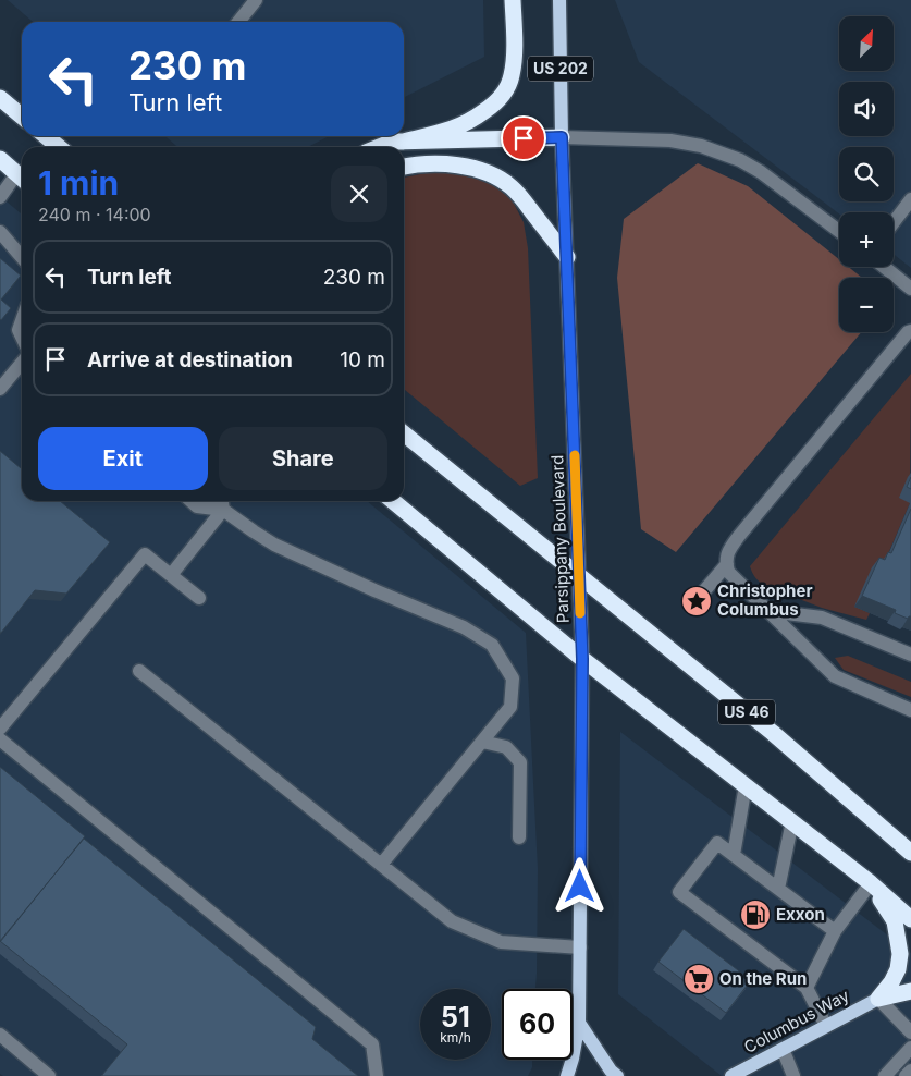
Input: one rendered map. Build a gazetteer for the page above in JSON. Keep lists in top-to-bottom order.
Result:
{
  "streets": {
    "highway": ["US 46"],
    "main road": ["US 202", "Parsippany Boulevard", "Columbus Way"]
  },
  "crossings": [
    ["Parsippany Boulevard", "US 46"]
  ],
  "places": {
    "place": ["Christopher Columbus"],
    "fuel station": ["Exxon"],
    "supermarket": ["On the Run"]
  },
  "north": "top right",
  "page": {
    "map_buttons": ["+", "−"],
    "turn": ["230 m", "Turn left"],
    "heading": ["1 min", "240 m · 14:00"],
    "list": [
      {
        "name": "Turn left",
        "value": "230 m"
      },
      {
        "name": "Arrive at destination",
        "value": "10 m"
      }
    ],
    "buttons": ["Exit", "Share"],
    "speed": "51 km/h",
    "limit": "60"
  }
}
